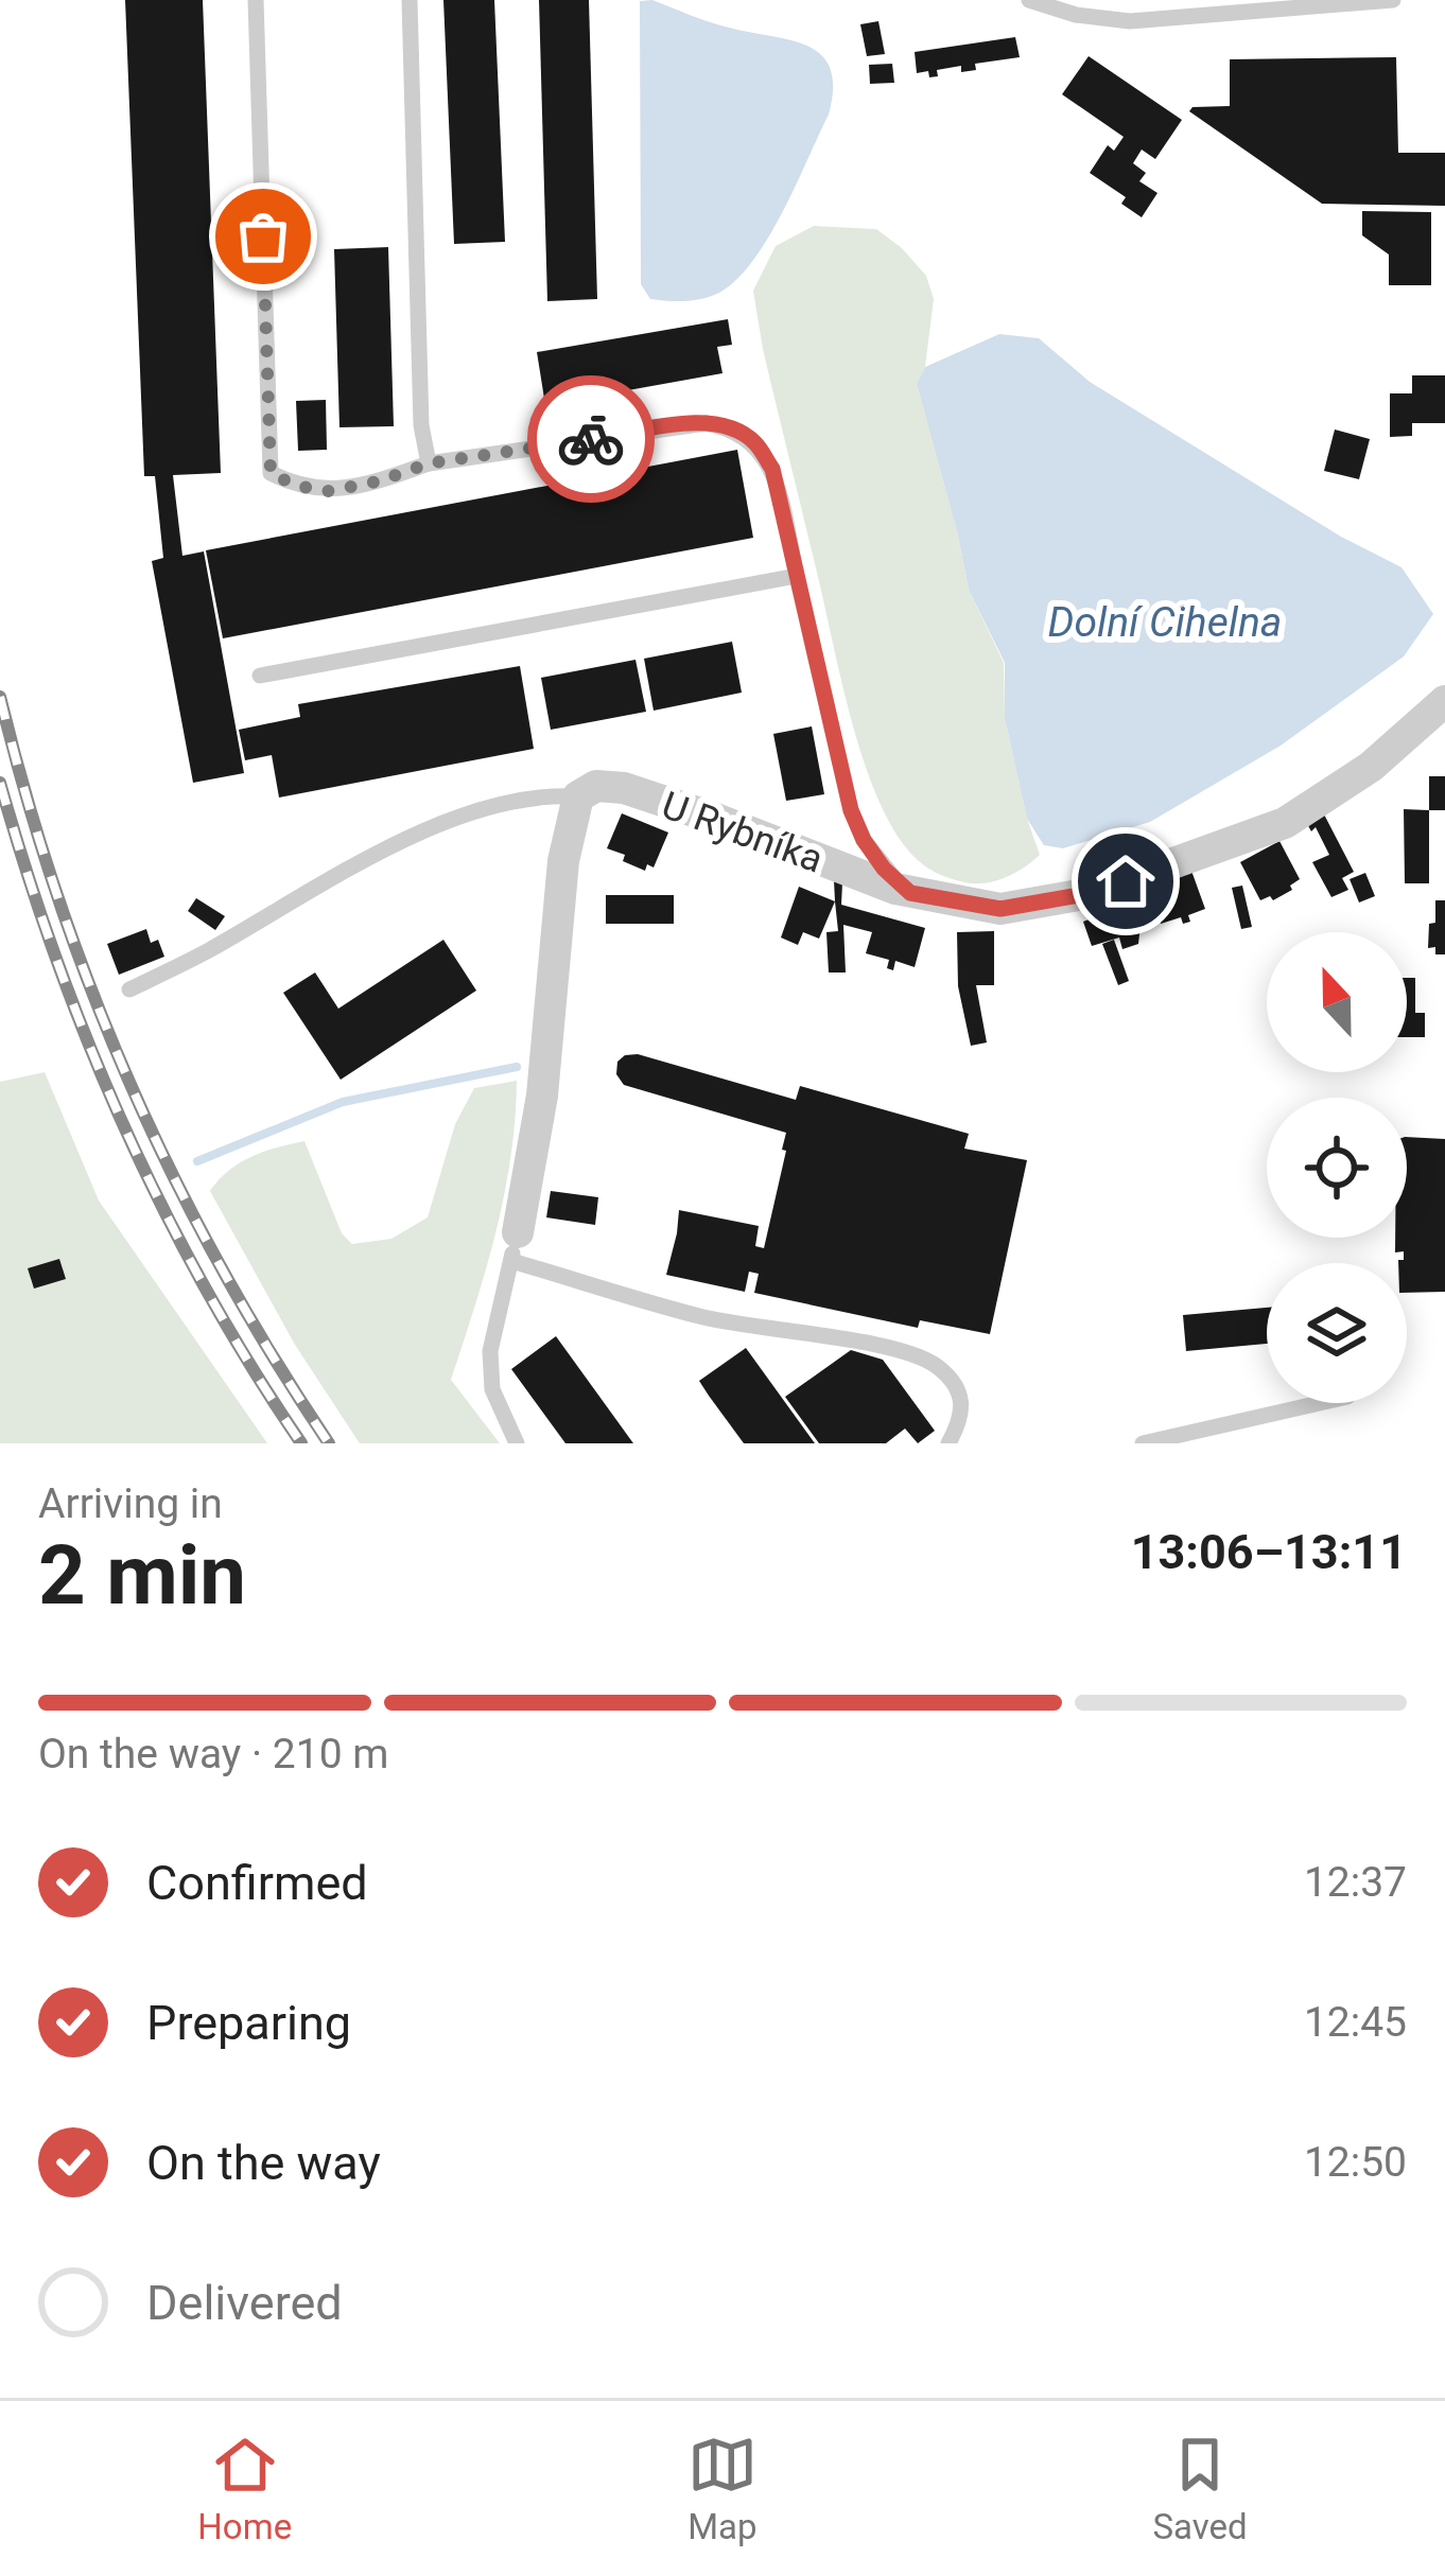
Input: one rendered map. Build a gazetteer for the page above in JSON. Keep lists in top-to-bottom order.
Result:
{
  "streets": {
    "street": ["U Rybníka"]
  },
  "water": ["Dolní Cihelna"],
  "north": "top",
  "page": {
    "heading": ["2 min", "Arriving in", "13:06–13:11"],
    "bar": "On the way · 210 m",
    "list": [
      ["Confirmed", "12:37"],
      ["Preparing", "12:45"],
      ["On the way", "12:50"],
      "Delivered"
    ],
    "tabs": ["Home", "Map", "Saved"]
  }
}
